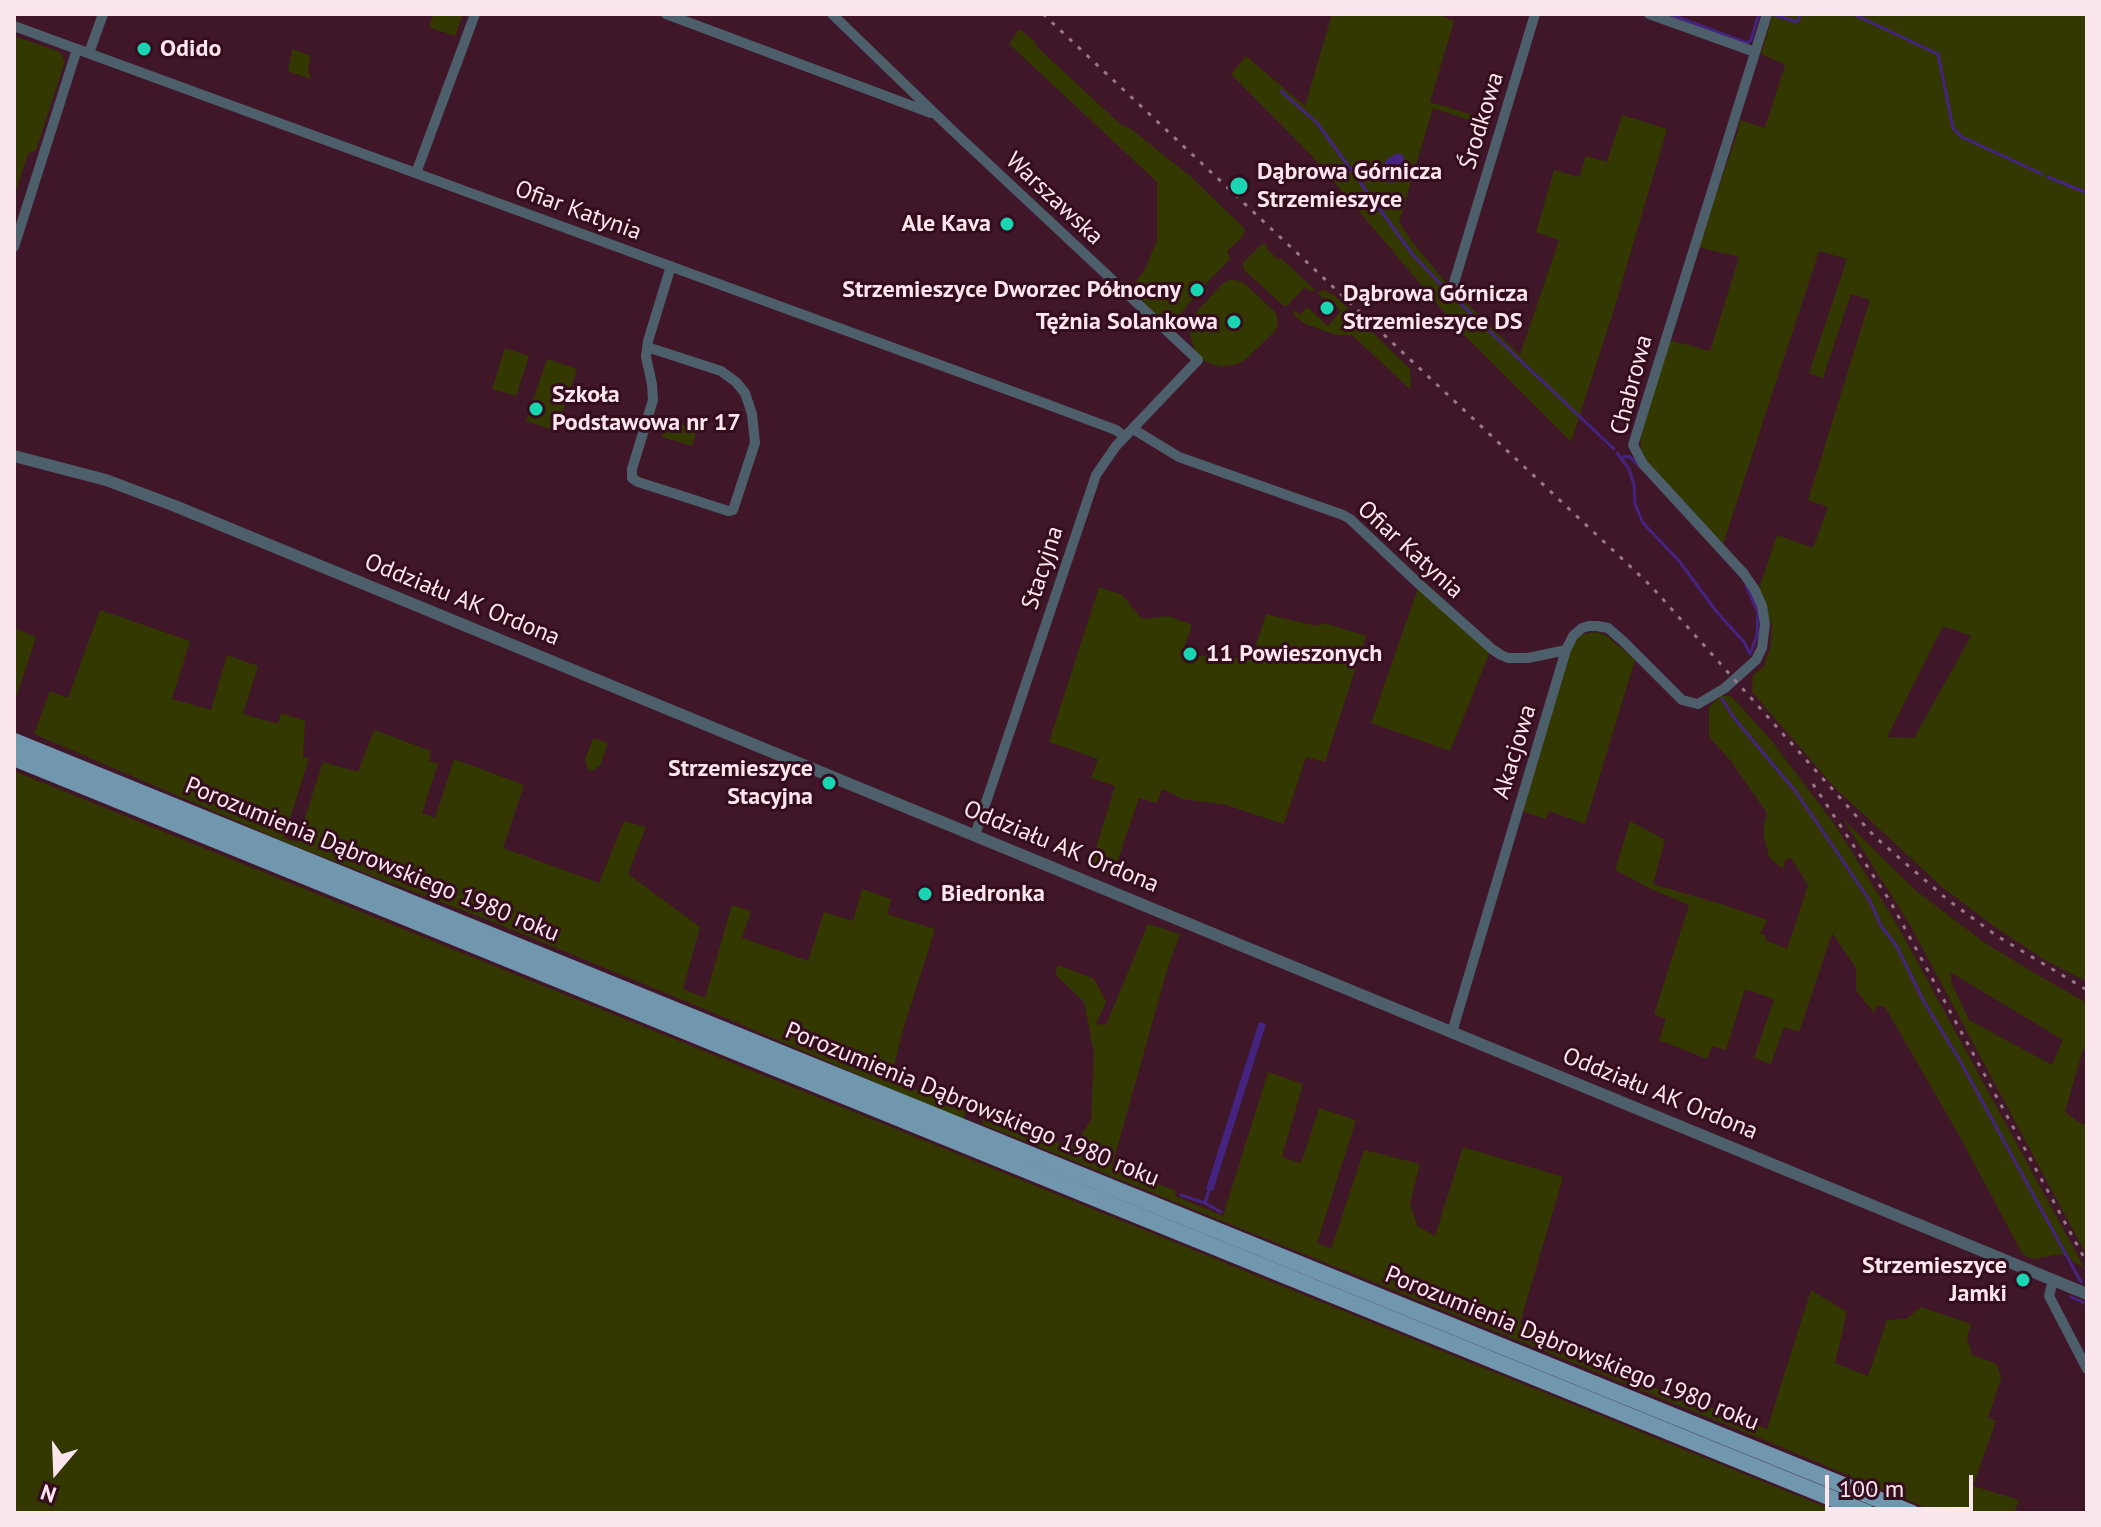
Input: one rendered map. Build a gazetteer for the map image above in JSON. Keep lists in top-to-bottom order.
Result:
{
  "streets": {
    "main road": ["Porozumienia Dąbrowskiego 1980 roku"],
    "street": [
      "Środkowa",
      "Warszawska",
      "Ofiar Katynia",
      "Chabrowa",
      "Stacyjna",
      "Oddziału AK Ordona",
      "Akacjowa"
    ]
  },
  "crossings": [
    ["Warszawska", "Stacyjna"],
    ["Ofiar Katynia", "Chabrowa"],
    ["Ofiar Katynia", "Stacyjna"],
    ["Ofiar Katynia", "Akacjowa"],
    ["Chabrowa", "Akacjowa"],
    ["Stacyjna", "Oddziału AK Ordona"],
    ["Oddziału AK Ordona", "Akacjowa"]
  ],
  "places": [
    "Odido",
    "Dąbrowa Górnicza Strzemieszyce",
    "Ale Kava",
    "Strzemieszyce Dworzec Północny",
    "Dąbrowa Górnicza Strzemieszyce DS",
    "Tężnia Solankowa",
    "Szkoła Podstawowa nr 17",
    "11 Powieszonych",
    "Strzemieszyce Stacyjna",
    "Biedronka",
    "Strzemieszyce Jamki"
  ],
  "scale_bar": "100 m",
  "north": "bottom"
}
